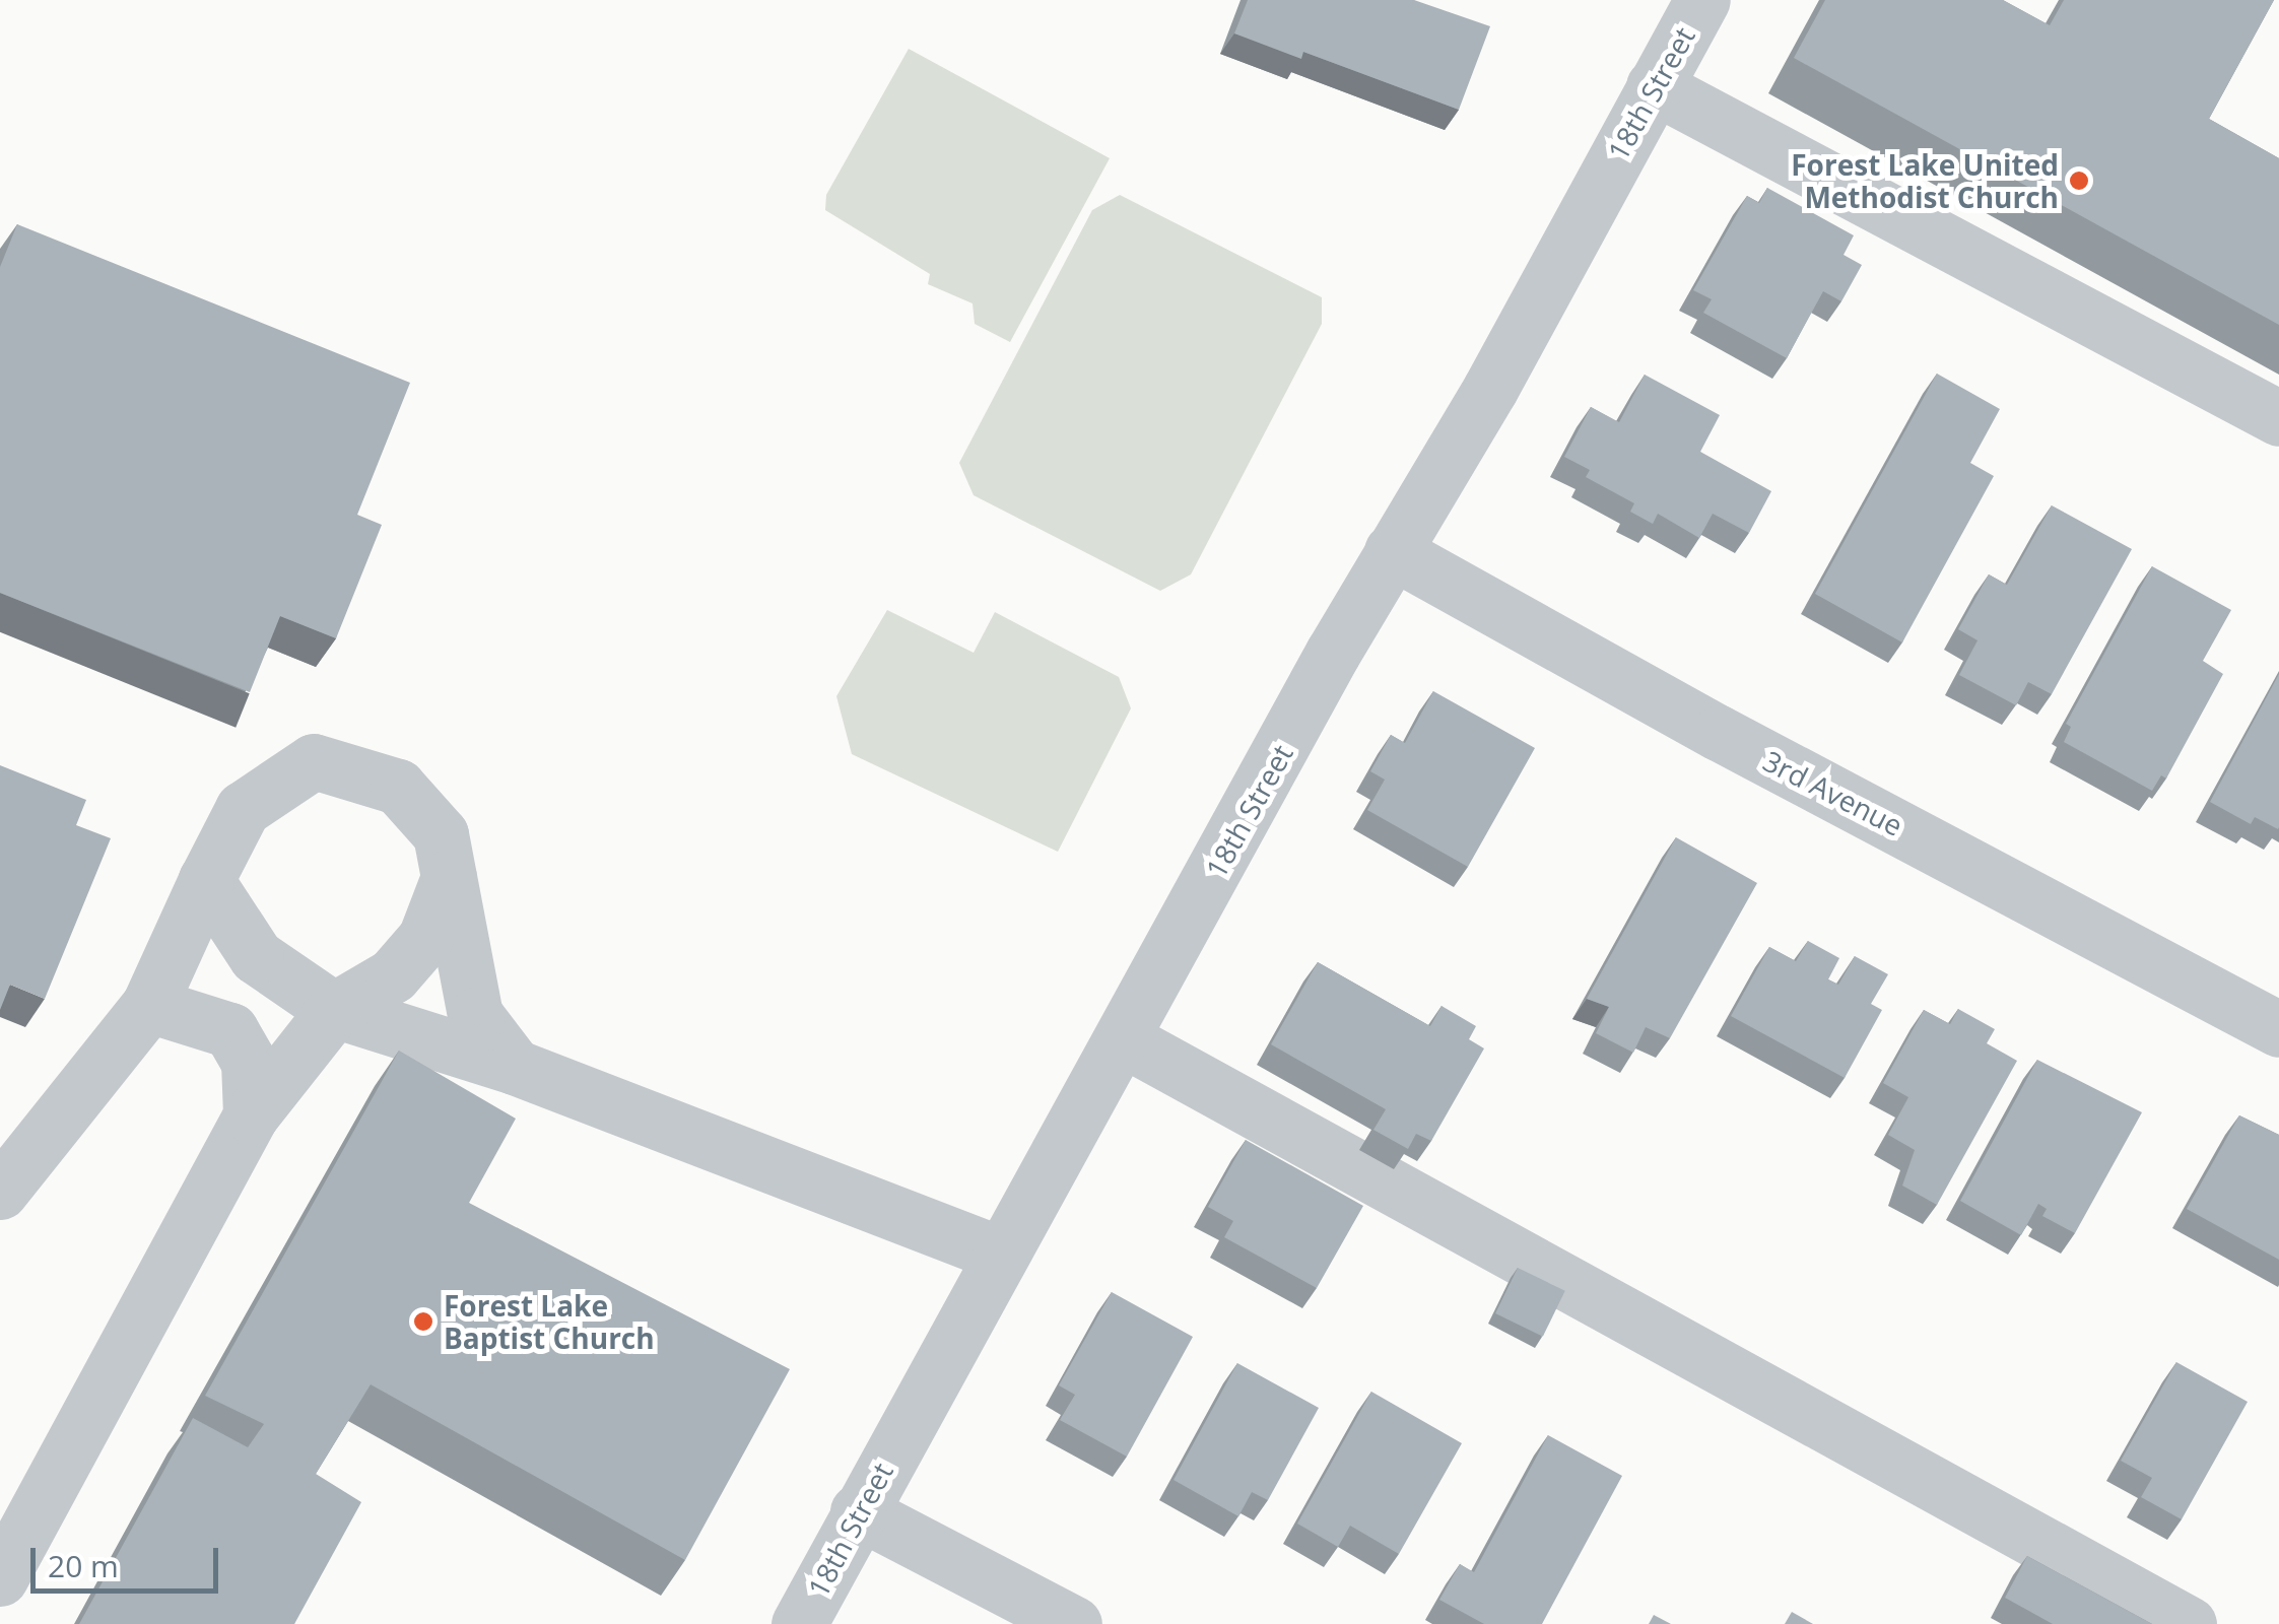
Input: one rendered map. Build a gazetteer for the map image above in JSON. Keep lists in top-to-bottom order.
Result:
{
  "streets": {
    "street": ["18th Street", "3rd Avenue"]
  },
  "crossings": [
    ["18th Street", "3rd Avenue"]
  ],
  "places": ["Forest Lake United Methodist Church", "Forest Lake Baptist Church"],
  "scale_bar": "20 m"
}
